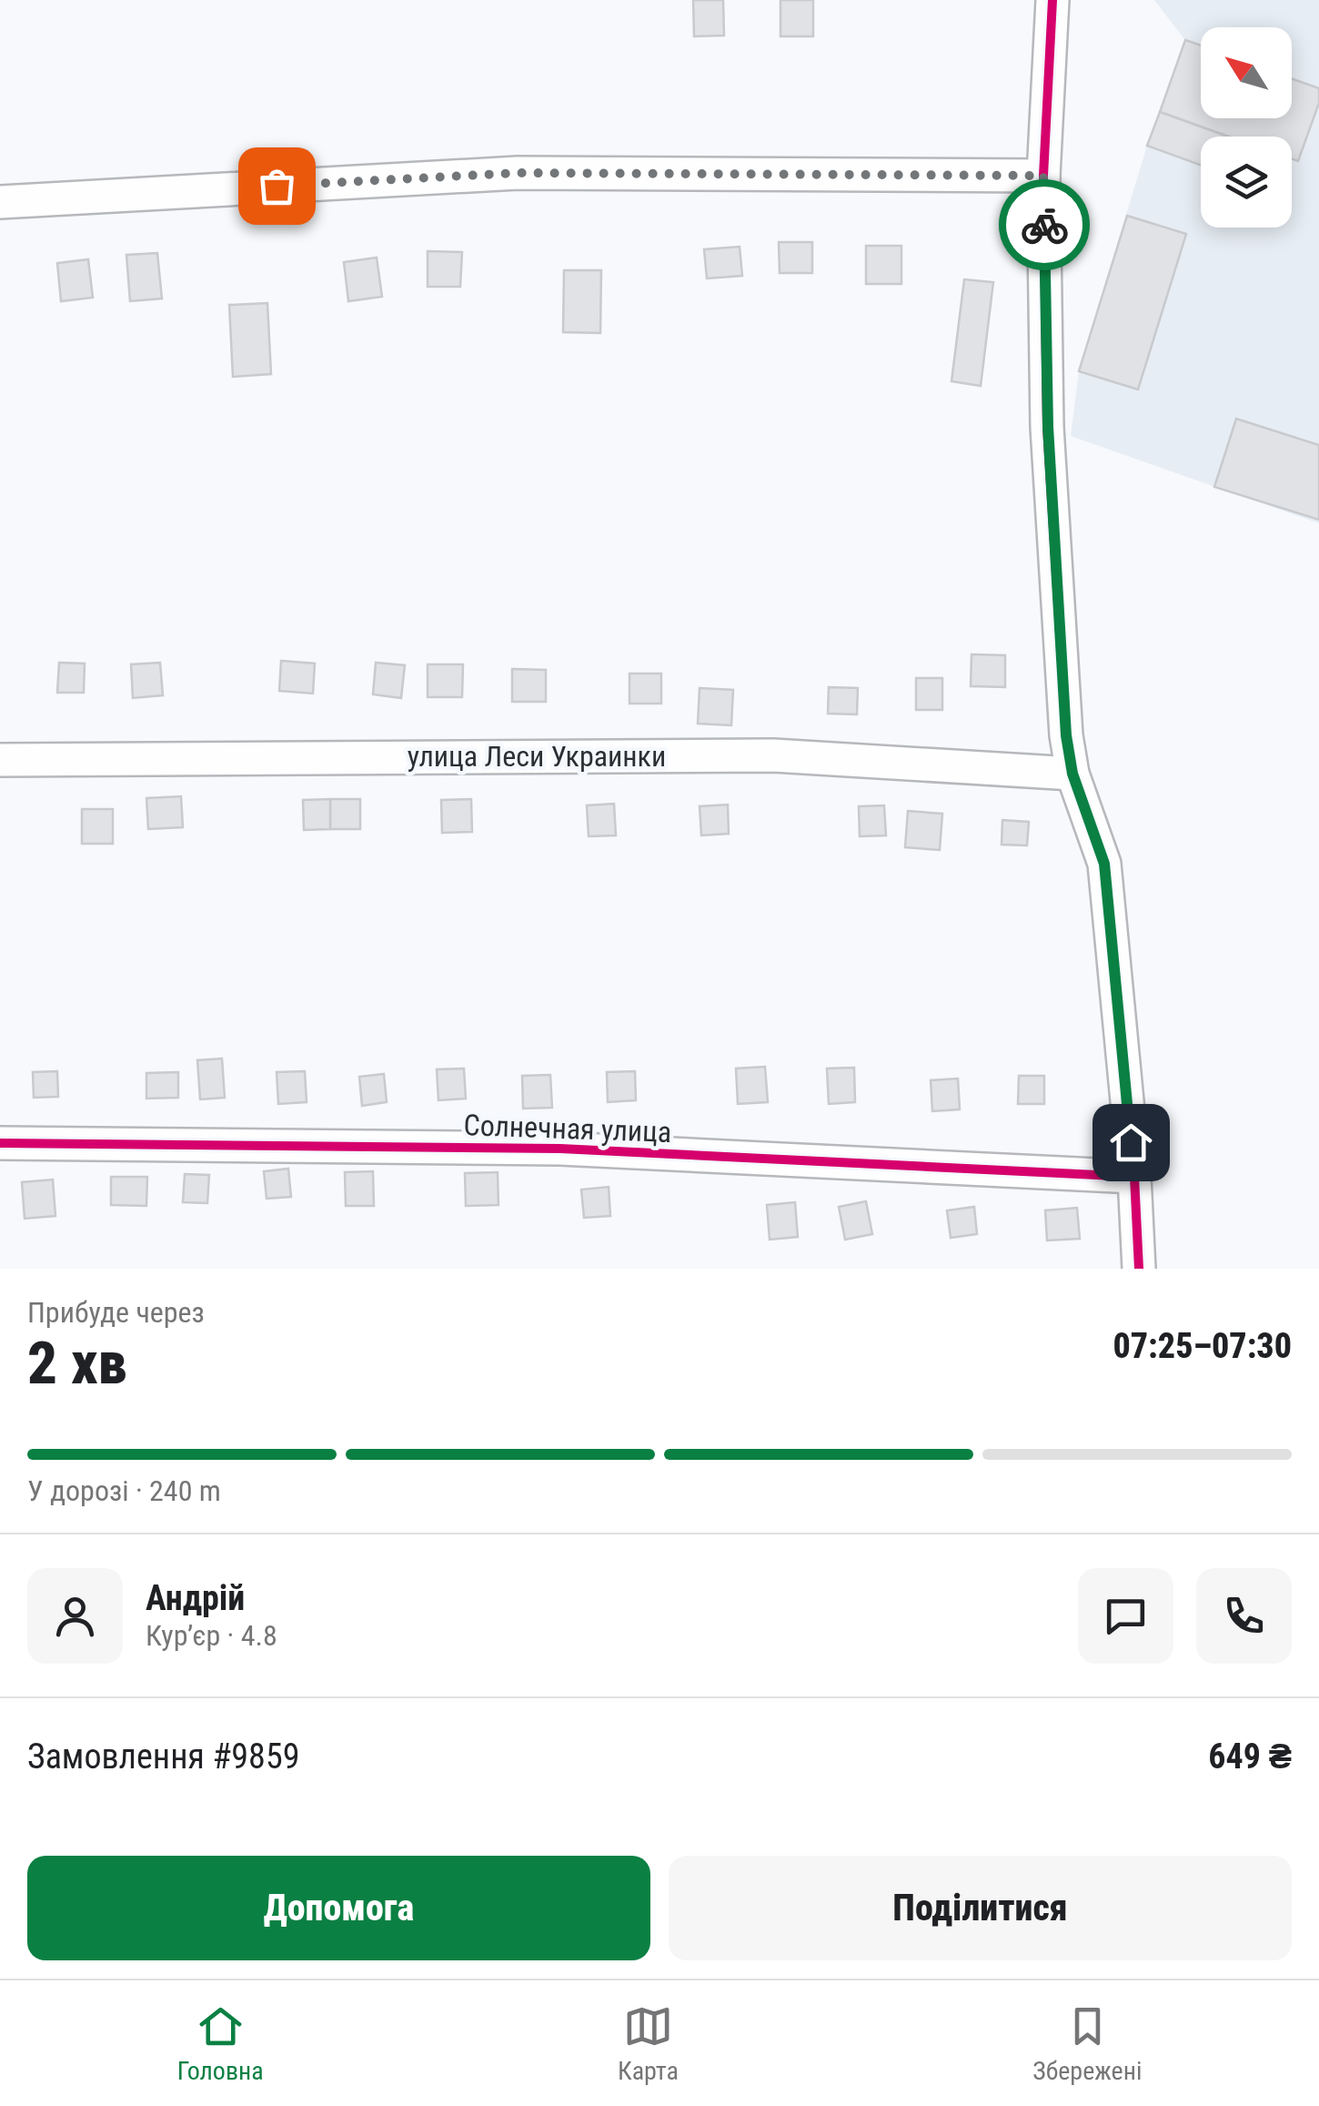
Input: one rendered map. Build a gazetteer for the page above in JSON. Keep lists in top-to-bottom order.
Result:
{
  "streets": {
    "street": ["улица Леси Украинки", "Солнечная улица"]
  },
  "north": "top left",
  "page": {
    "heading": ["2 хв", "Прибуде через", "07:25–07:30"],
    "panel": [
      "Андрій",
      "Кур’єр · 4.8",
      "Замовлення #9859",
      "649 ₴"
    ],
    "bar": "У дорозі · 240 m",
    "buttons": ["Допомога", "Поділитися"],
    "tabs": ["Головна", "Карта", "Збережені"]
  }
}
